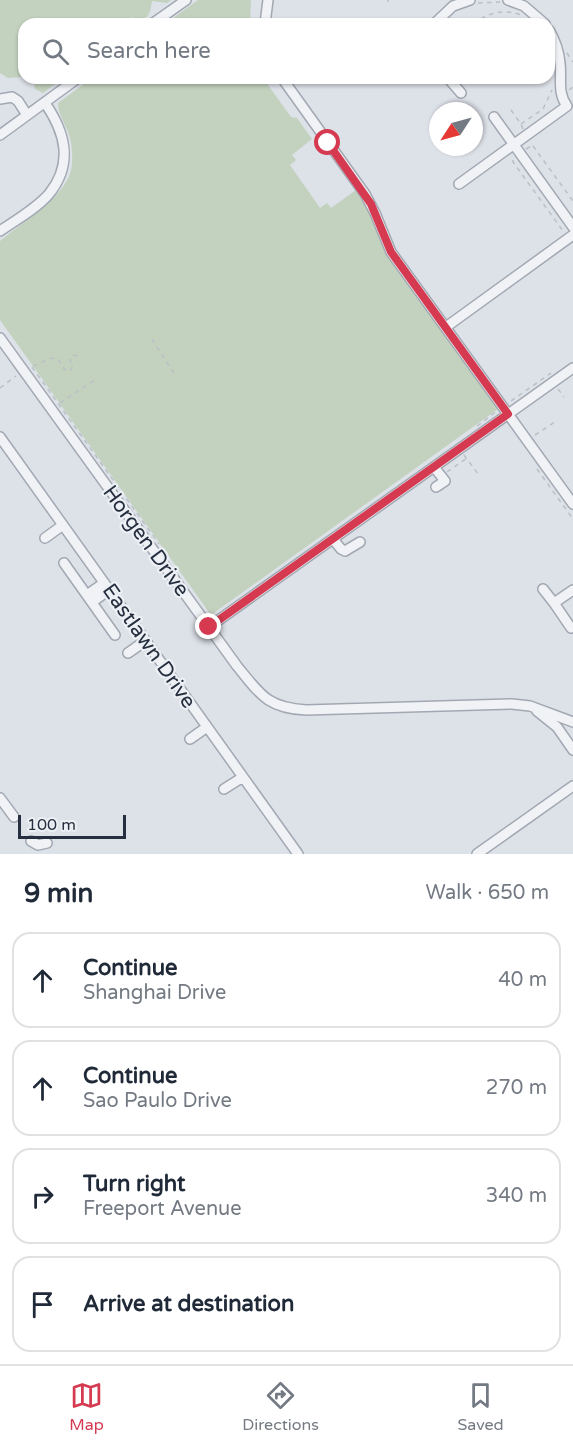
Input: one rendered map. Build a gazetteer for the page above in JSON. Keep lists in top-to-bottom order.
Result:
{
  "streets": {
    "street": ["Horgen Drive", "Eastlawn Drive"]
  },
  "scale_bar": "100 m",
  "north": "bottom left",
  "page": {
    "search": "Search here",
    "scale": "100 m",
    "heading": ["9 min", "Walk · 650 m"],
    "list": [
      ["Continue", "Shanghai Drive", "40 m"],
      ["Continue", "Sao Paulo Drive", "270 m"],
      ["Turn right", "Freeport Avenue", "340 m"],
      "Arrive at destination"
    ],
    "nav": ["Map", "Directions", "Saved"]
  }
}
